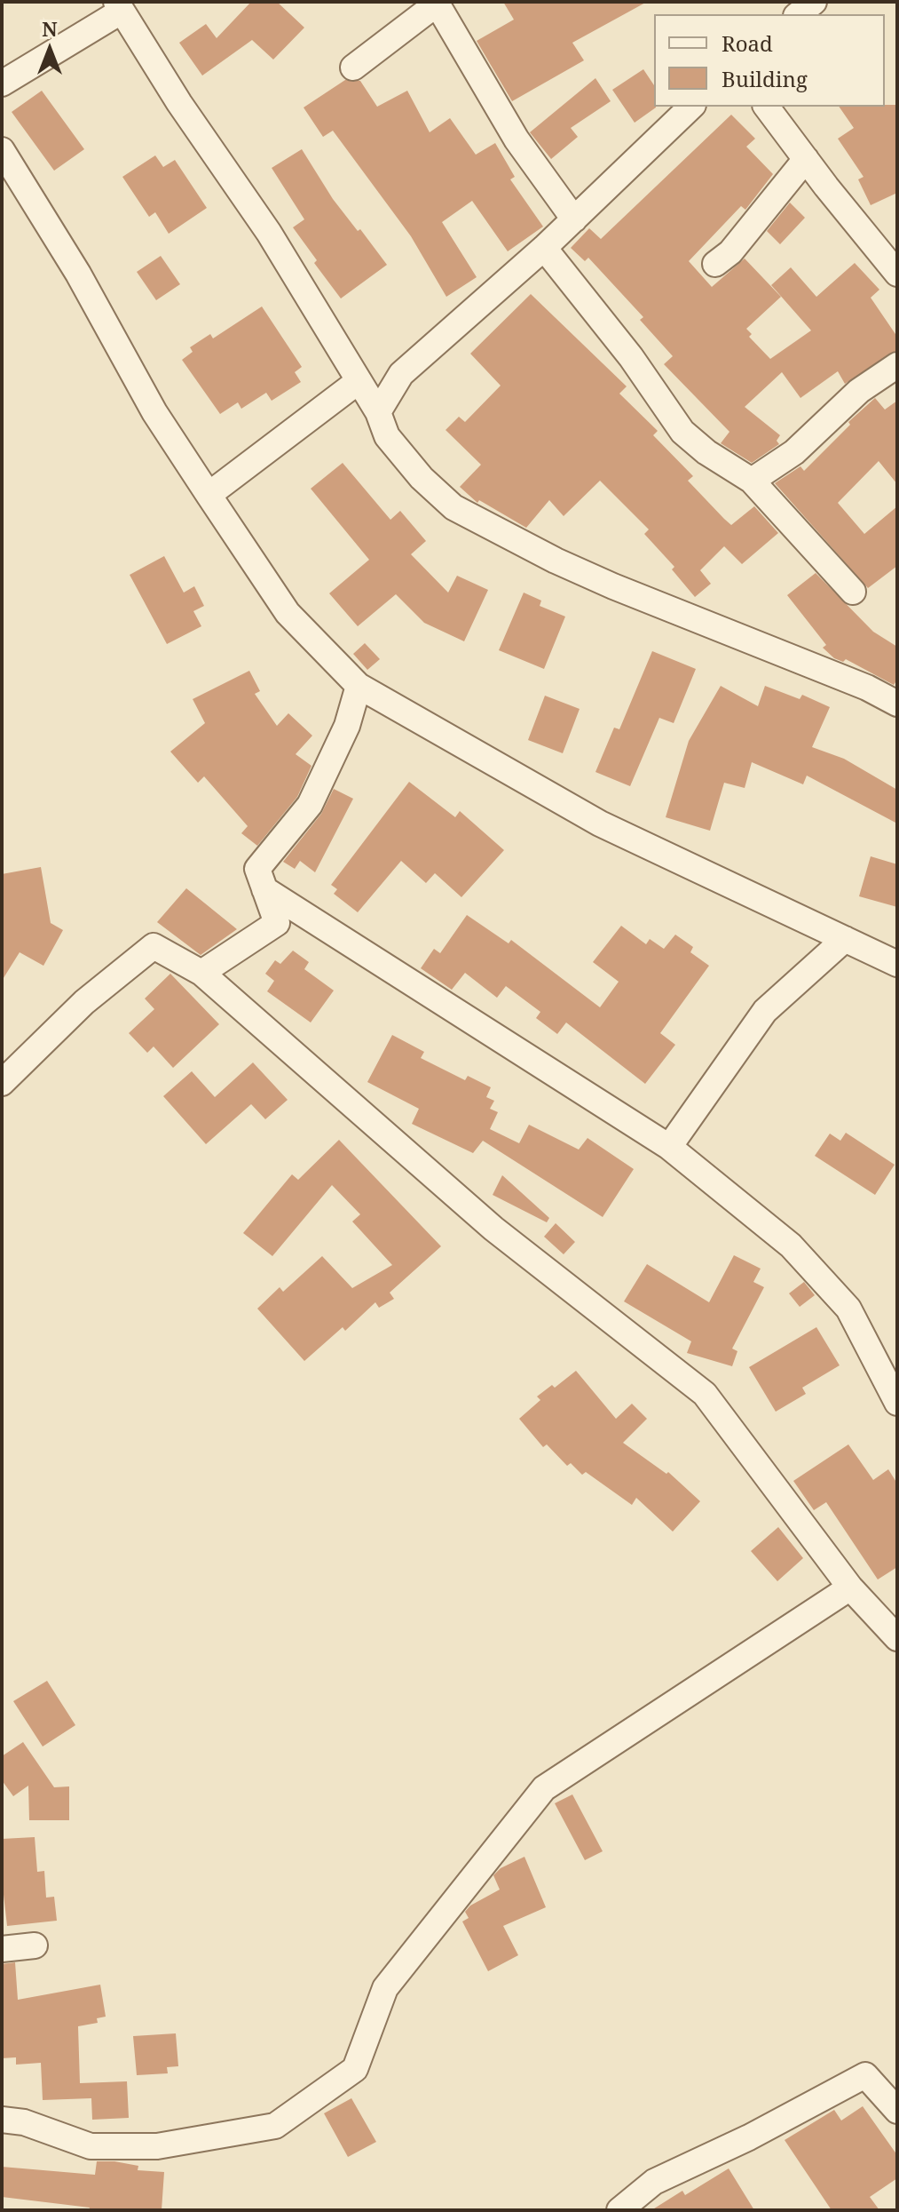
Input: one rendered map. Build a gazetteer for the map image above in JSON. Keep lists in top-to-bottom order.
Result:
{
  "legend": ["Road", "Building"],
  "north": "top"
}
